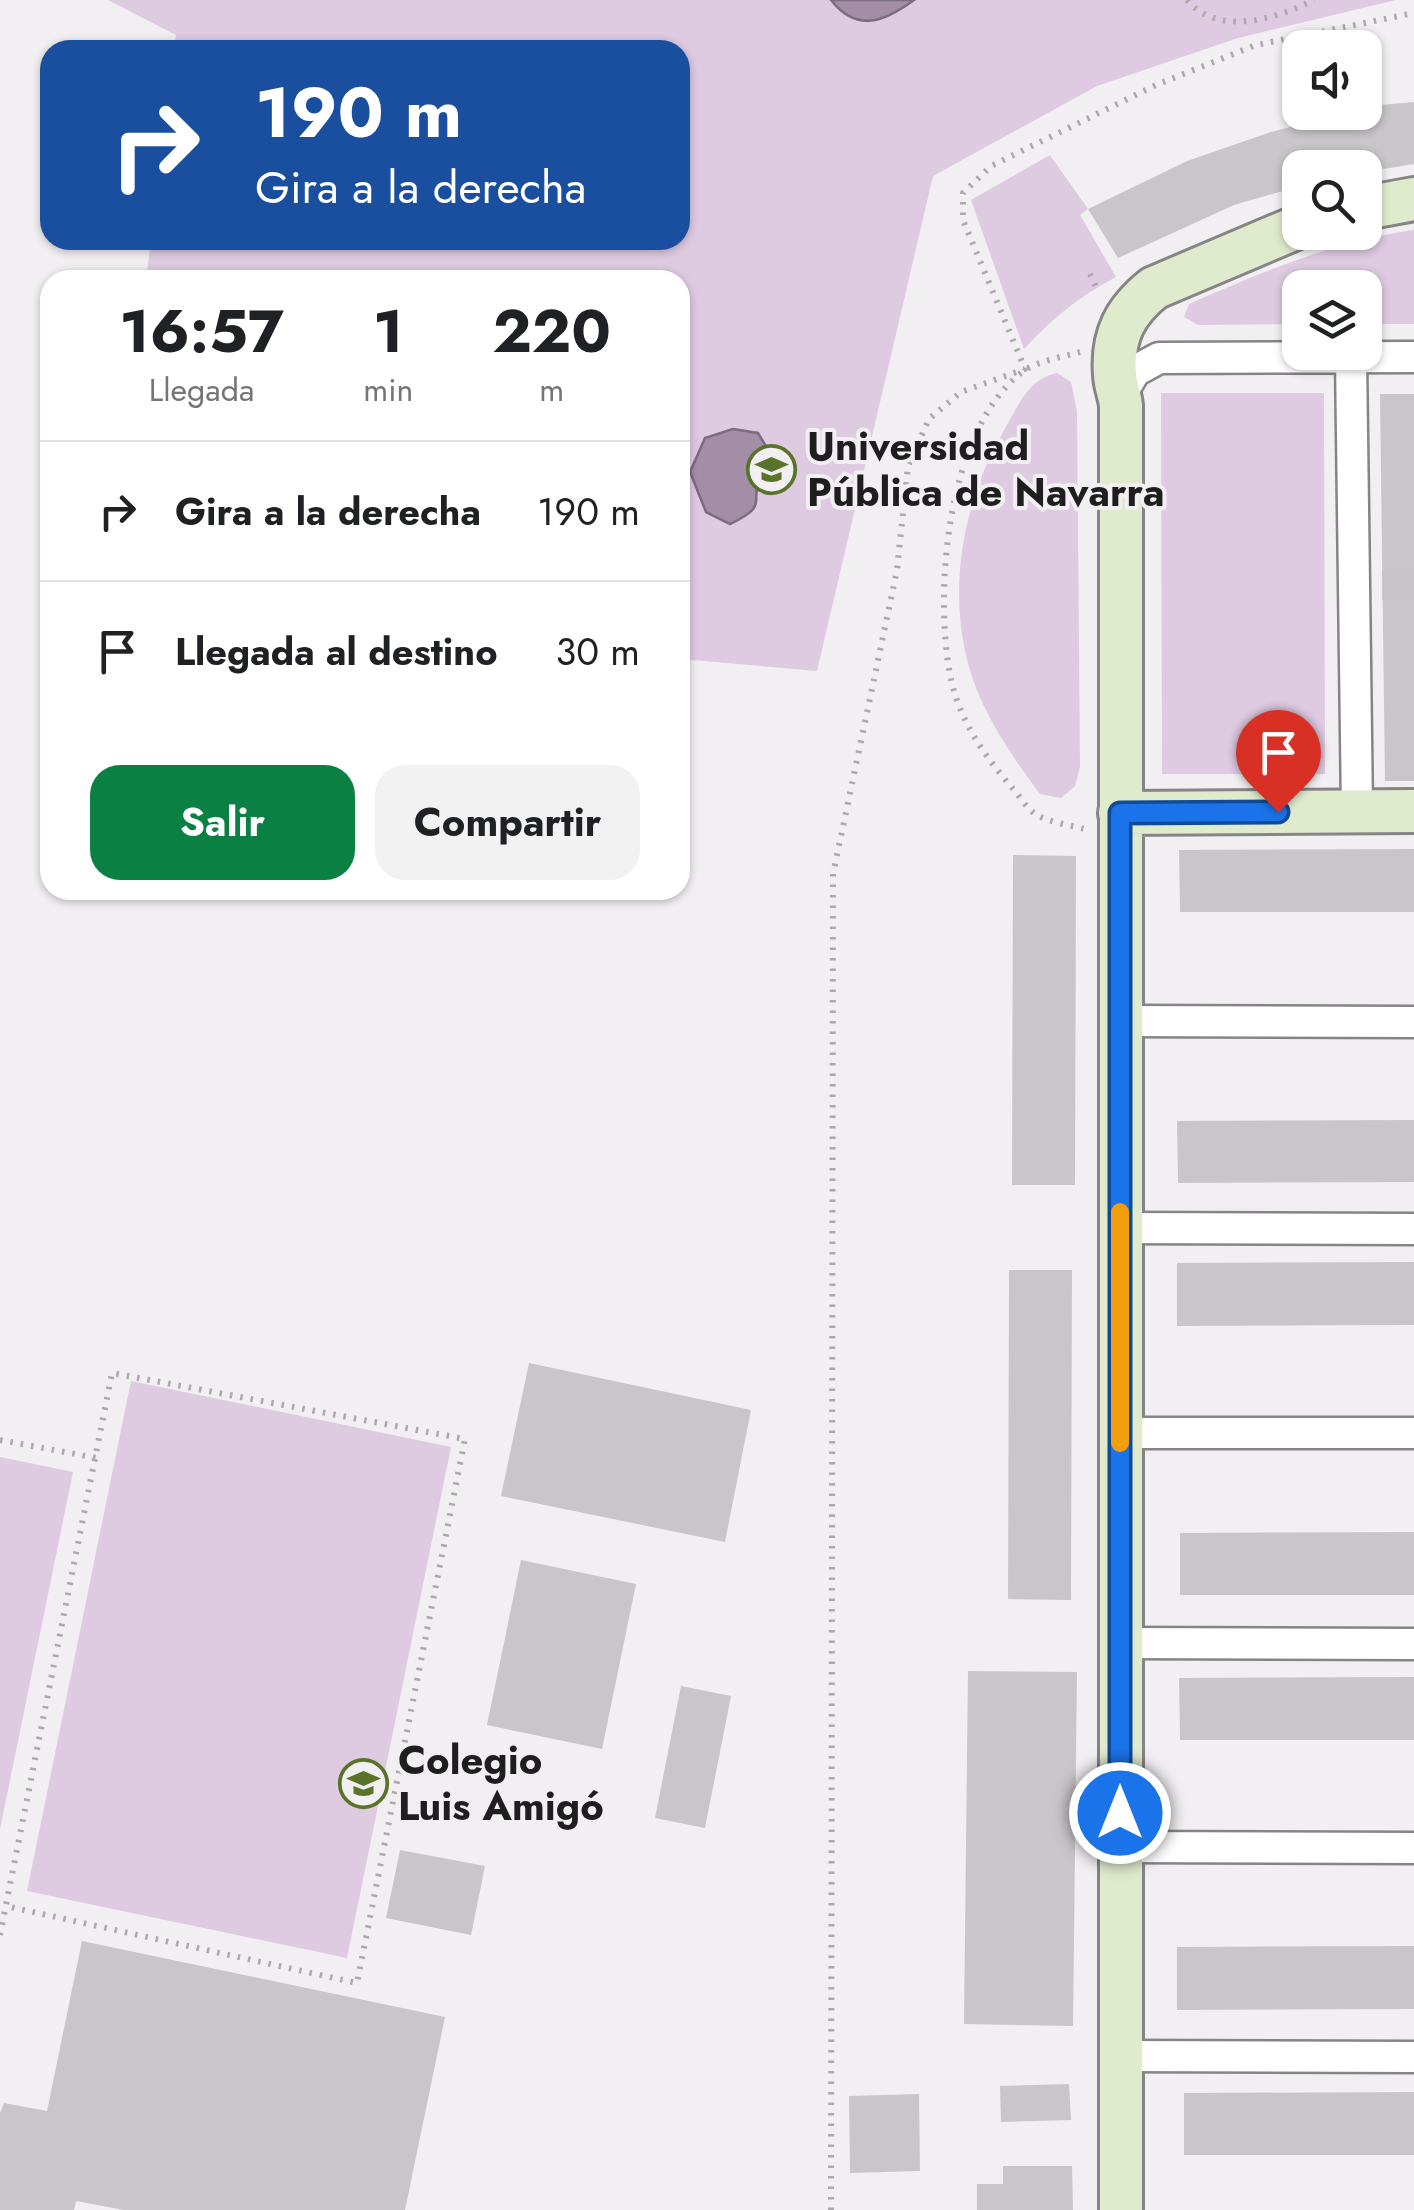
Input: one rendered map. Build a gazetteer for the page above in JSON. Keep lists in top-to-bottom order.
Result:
{
  "places": {
    "school or university": ["Universidad Pública de Navarra", "Colegio Luis Amigó"]
  },
  "page": {
    "turn": ["190 m", "Gira a la derecha"],
    "eta": [
      "16:57",
      "Llegada",
      "1",
      "min",
      "220",
      "m"
    ],
    "list": [
      {
        "name": "Gira a la derecha",
        "value": "190 m"
      },
      {
        "name": "Llegada al destino",
        "value": "30 m"
      }
    ],
    "buttons": ["Salir", "Compartir"]
  }
}
